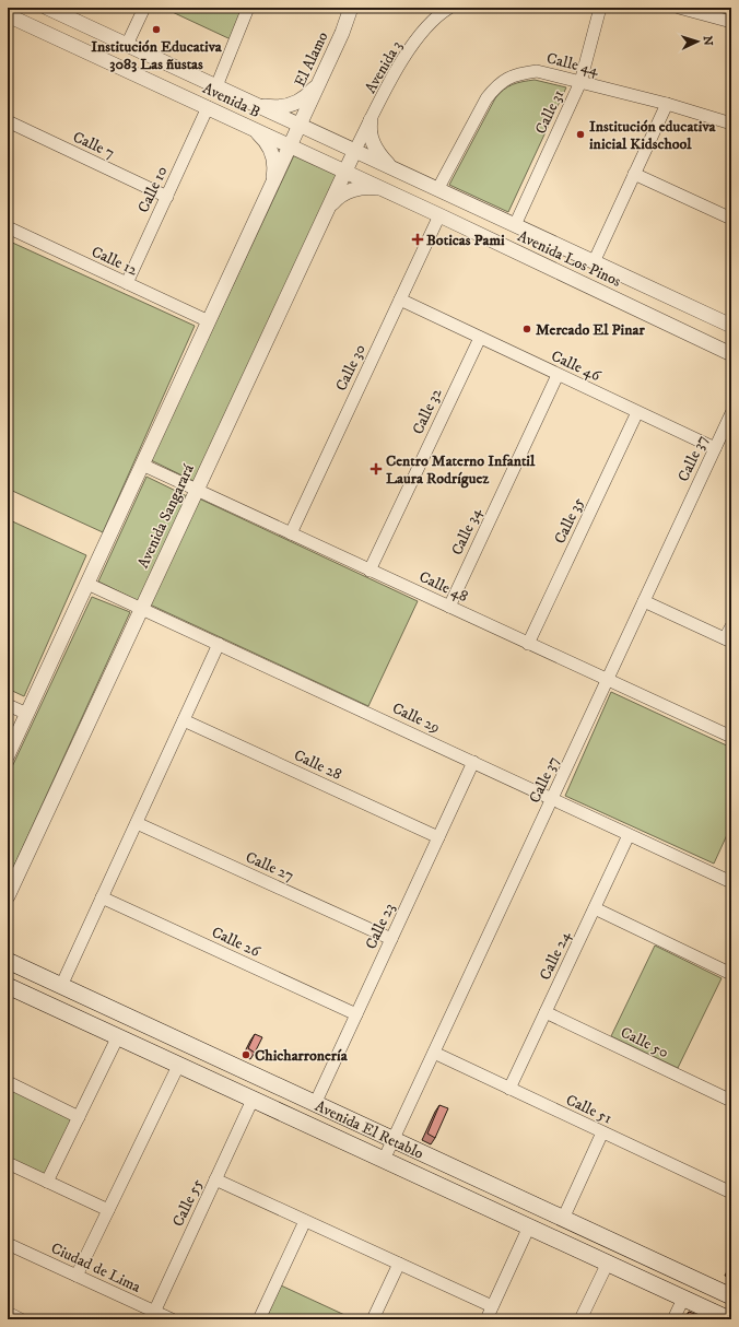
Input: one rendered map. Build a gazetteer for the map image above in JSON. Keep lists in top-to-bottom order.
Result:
{
  "streets": {
    "main road": ["Avenida El Retablo"],
    "street": [
      "El Alamo",
      "Calle 44",
      "Avenida 3",
      "Avenida B",
      "Calle 31",
      "Calle 7",
      "Calle 10",
      "Avenida Los Pinos",
      "Calle 12",
      "Calle 46",
      "Calle 30",
      "Calle 32",
      "Calle 37",
      "Avenida Sangarará",
      "Calle 35",
      "Calle 34",
      "Calle 48",
      "Calle 29",
      "Calle 28",
      "Calle 27",
      "Calle 23",
      "Calle 26",
      "Calle 24",
      "Calle 50",
      "Calle 51",
      "Calle 55",
      "Ciudad de Lima"
    ]
  },
  "crossings": [
    ["El Alamo", "Avenida B"],
    ["Calle 44", "Calle 31"],
    ["Calle 44", "Avenida Los Pinos"],
    ["Avenida 3", "Avenida B"],
    ["Avenida 3", "Avenida Los Pinos"],
    ["Avenida 3", "Avenida Sangarará"],
    ["Avenida B", "Calle 10"],
    ["Avenida B", "Avenida Los Pinos"],
    ["Avenida B", "Avenida Sangarará"],
    ["Calle 31", "Avenida Los Pinos"],
    ["Calle 7", "Calle 10"],
    ["Calle 10", "Calle 12"],
    ["Avenida Los Pinos", "Calle 30"],
    ["Avenida Los Pinos", "Avenida Sangarará"],
    ["Calle 46", "Calle 30"],
    ["Calle 46", "Calle 32"],
    ["Calle 46", "Calle 37"],
    ["Calle 46", "Calle 35"],
    ["Calle 46", "Calle 34"],
    ["Calle 30", "Calle 48"],
    ["Calle 32", "Calle 48"],
    ["Calle 37", "Calle 48"],
    ["Calle 37", "Calle 29"],
    ["Calle 37", "Calle 51"],
    ["Calle 37", "Avenida El Retablo"],
    ["Avenida Sangarará", "Calle 48"],
    ["Avenida Sangarará", "Calle 29"],
    ["Calle 35", "Calle 48"],
    ["Calle 34", "Calle 48"],
    ["Calle 29", "Calle 23"],
    ["Calle 29", "Calle 24"],
    ["Calle 28", "Calle 23"],
    ["Calle 27", "Calle 23"],
    ["Calle 23", "Calle 26"],
    ["Calle 23", "Avenida El Retablo"],
    ["Calle 24", "Calle 50"],
    ["Calle 24", "Calle 51"],
    ["Avenida El Retablo", "Calle 55"],
    ["Calle 55", "Ciudad de Lima"]
  ],
  "places": {
    "other": [
      "Institución Educativa 3083 Las ñustas",
      "Institución educativa inicial Kidschool",
      "Mercado El Pinar",
      "Chicharronería"
    ],
    "health": ["Boticas Pami", "Centro Materno Infantil Laura Rodríguez"]
  },
  "north": "right"
}
